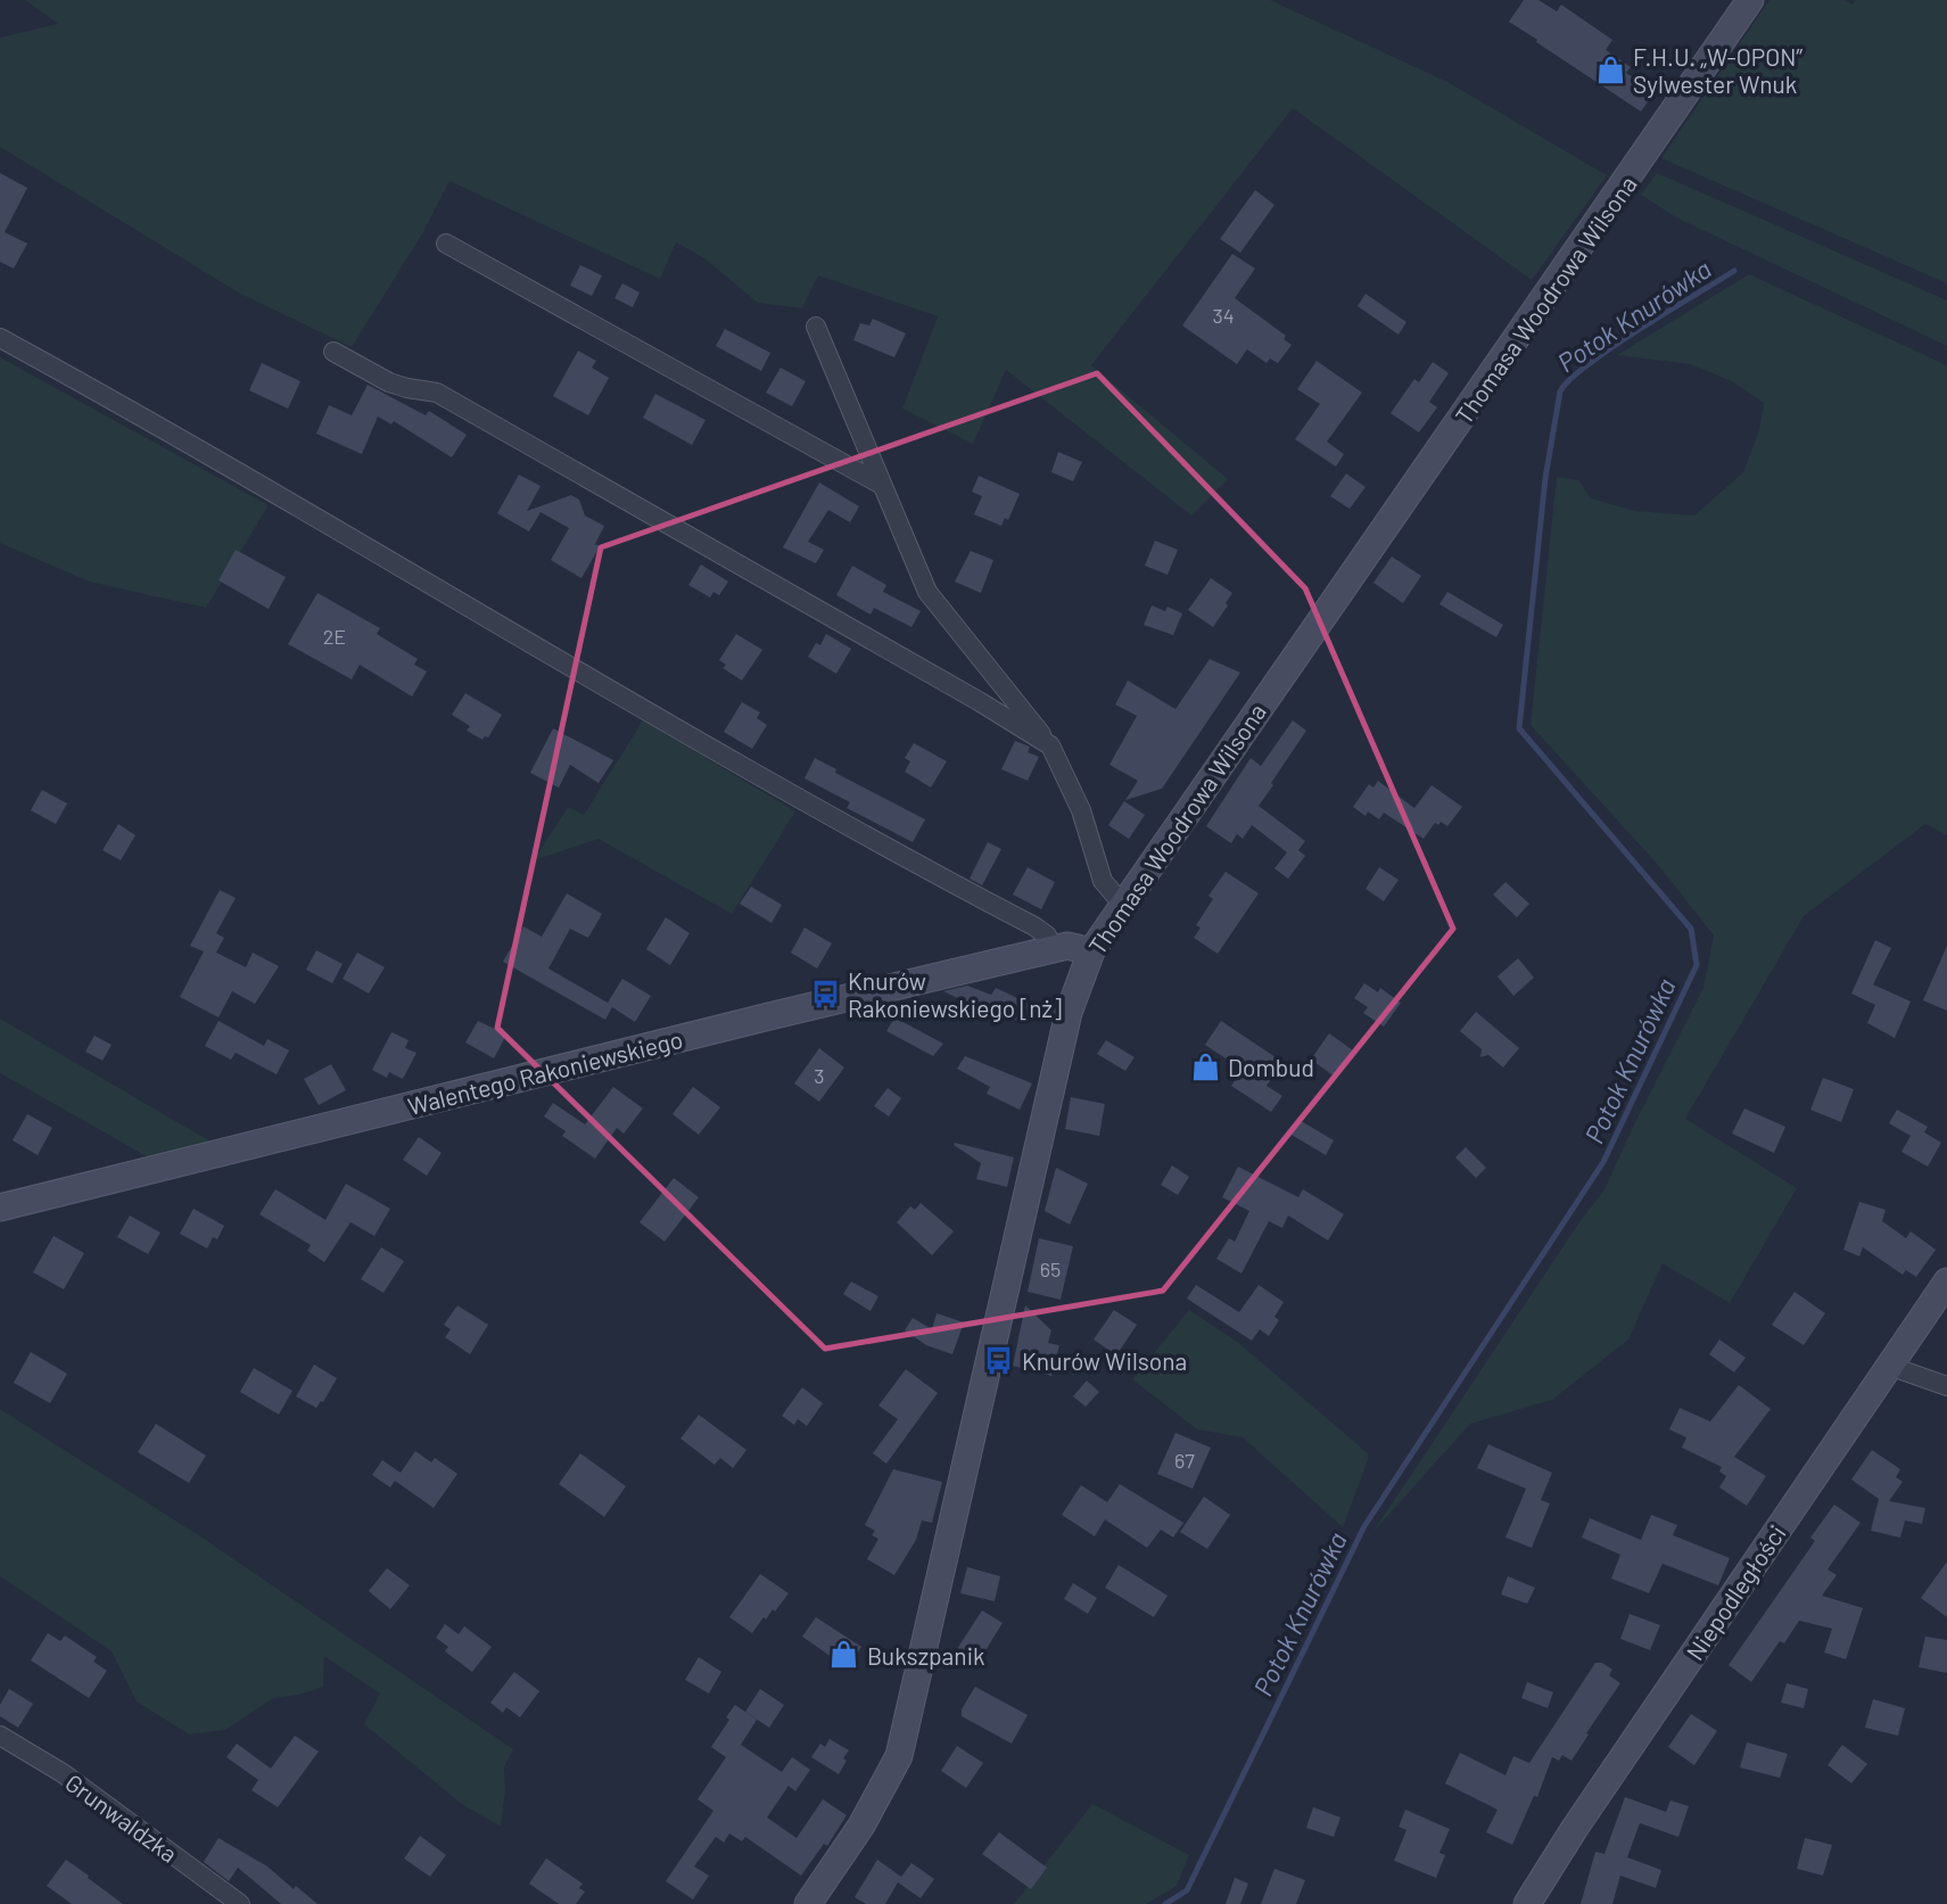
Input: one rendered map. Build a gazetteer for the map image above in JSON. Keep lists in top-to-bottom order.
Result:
{
  "streets": {
    "street": [
      "Thomasa Woodrowa Wilsona",
      "Walentego Rakoniewskiego",
      "Niepodległości",
      "Grunwaldzka"
    ]
  },
  "crossings": [
    ["Thomasa Woodrowa Wilsona", "Walentego Rakoniewskiego"]
  ],
  "water": ["Potok Knurówka"],
  "places": {
    "shop": ["F.H.U. „W-OPON” Sylwester Wnuk", "Dombud", "Bukszpanik"],
    "bus stop": ["Knurów Rakoniewskiego [nż]", "Knurów Wilsona"]
  },
  "house_numbers": [
    "34",
    "2E",
    "3",
    "65",
    "67"
  ]
}
